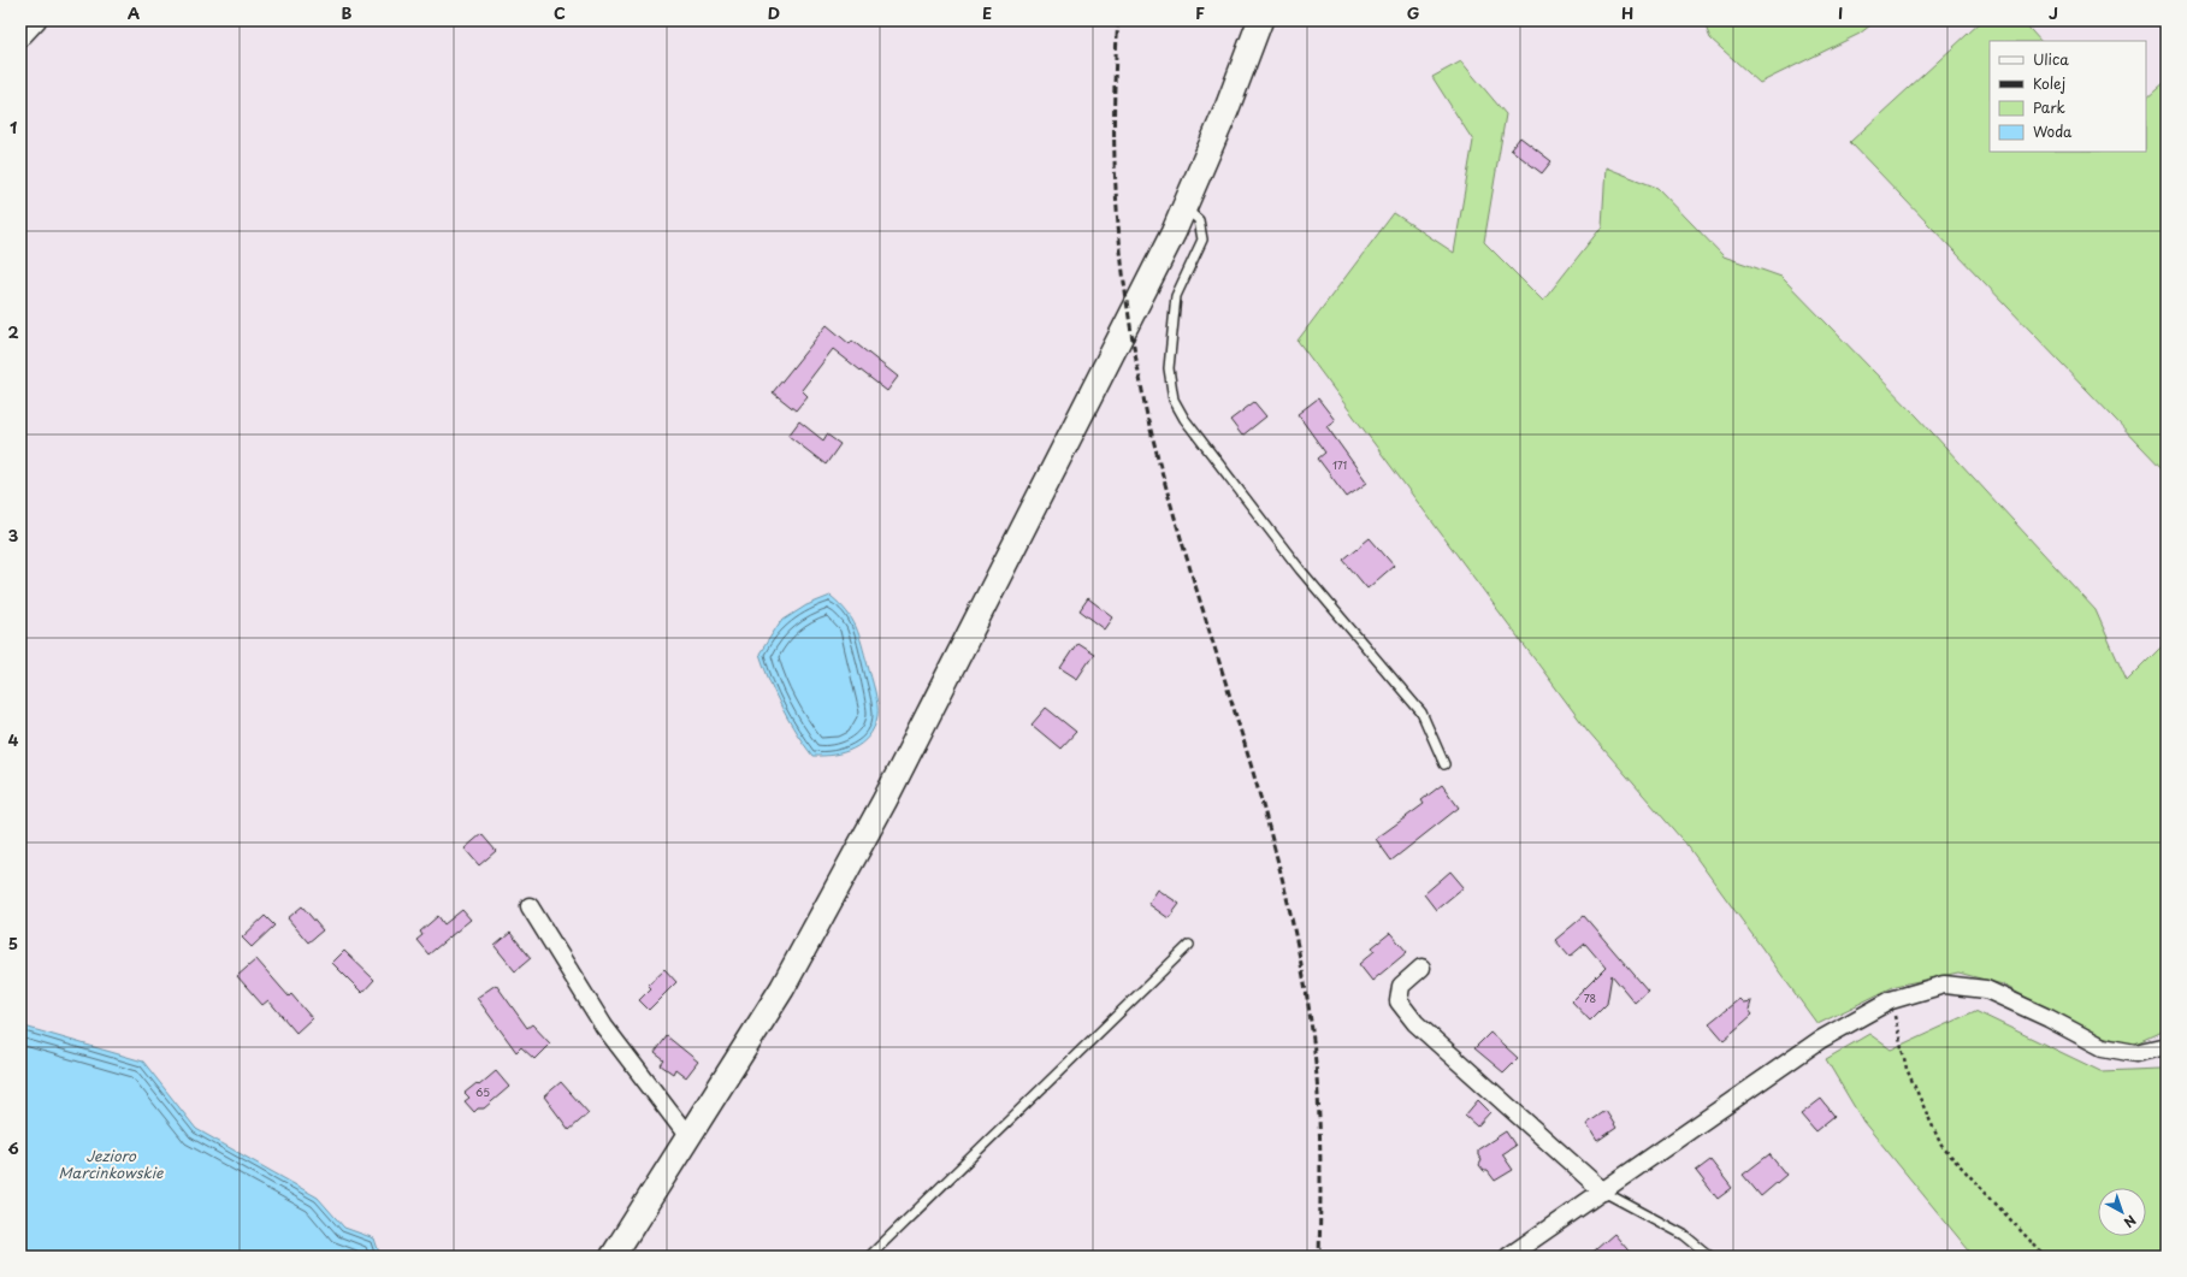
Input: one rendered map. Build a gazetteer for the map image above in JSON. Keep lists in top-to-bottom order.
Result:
{
  "water": ["Jezioro Marcinkowskie"],
  "house_numbers": ["171", "78", "65"],
  "legend": [
    "Ulica",
    "Kolej",
    "Park",
    "Woda"
  ],
  "north": "bottom right",
  "grid": {
    "columns": [
      "A",
      "B",
      "C",
      "D",
      "E",
      "F",
      "G",
      "H",
      "I",
      "J"
    ],
    "rows": [
      "1",
      "2",
      "3",
      "4",
      "5",
      "6"
    ]
  }
}
